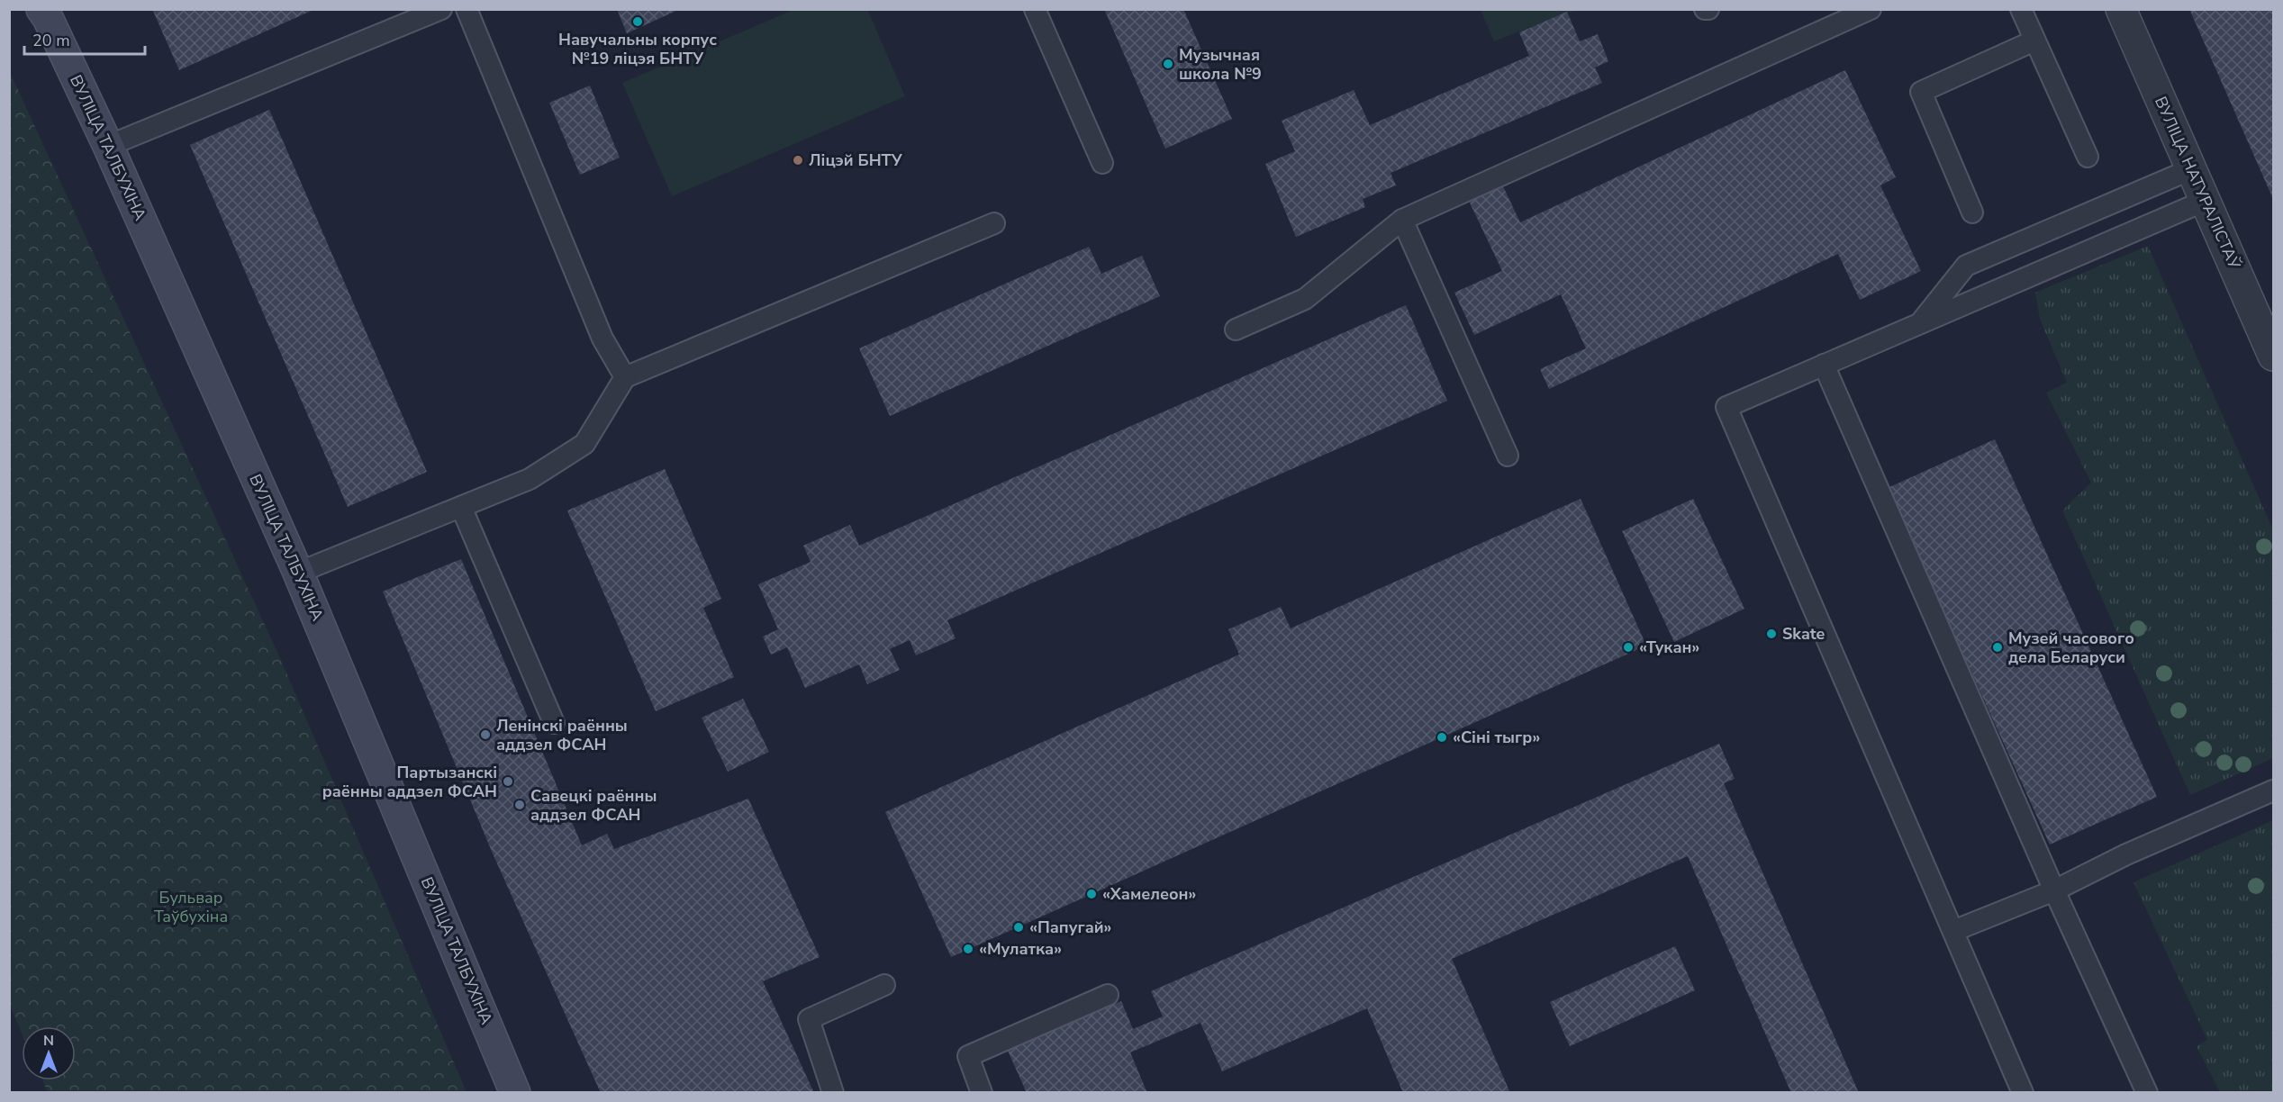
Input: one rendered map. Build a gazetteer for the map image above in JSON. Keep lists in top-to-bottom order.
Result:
{
  "streets": {
    "main road": ["ВУЛІЦА ТАЛБУХІНА"],
    "street": ["ВУЛІЦА НАТУРАЛІСТАЎ"]
  },
  "parks": ["Бульвар Таўбухіна"],
  "places": [
    "Навучальны корпус №19 ліцэя БНТУ",
    "Музычная школа №9",
    "Ліцэй БНТУ",
    "Skate",
    "«Тукан»",
    "Музей часового дела Беларуси",
    "Ленінскі раённы аддзел ФСАН",
    "«Сіні тыгр»",
    "Партызанскі раённы аддзел ФСАН",
    "Савецкі раённы аддзел ФСАН",
    "«Хамелеон»",
    "«Папугай»",
    "«Мулатка»"
  ],
  "scale_bar": "20 m",
  "north": "top"
}
